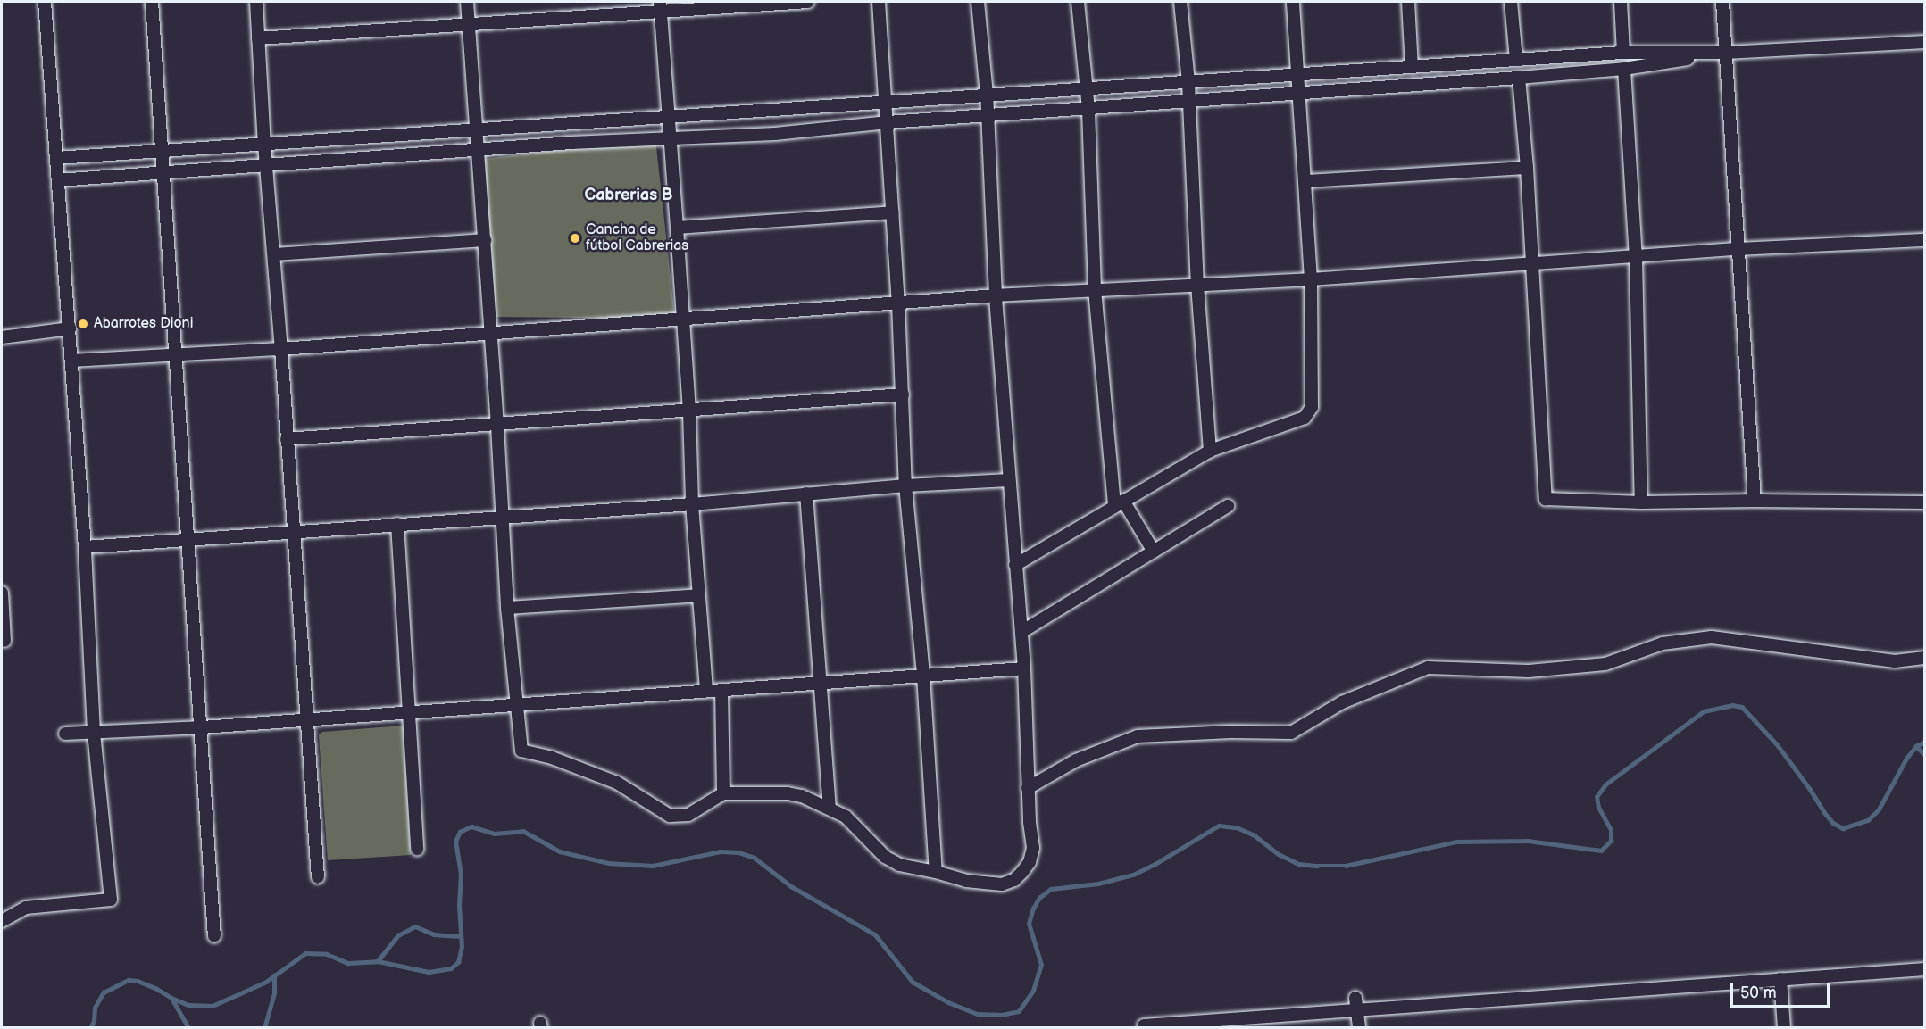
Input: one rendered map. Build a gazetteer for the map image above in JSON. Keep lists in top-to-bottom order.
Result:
{
  "districts": ["Cabrerias B"],
  "places": ["Cancha de fútbol Cabrerias", "Abarrotes Dioni"],
  "scale_bar": "50 m"
}
